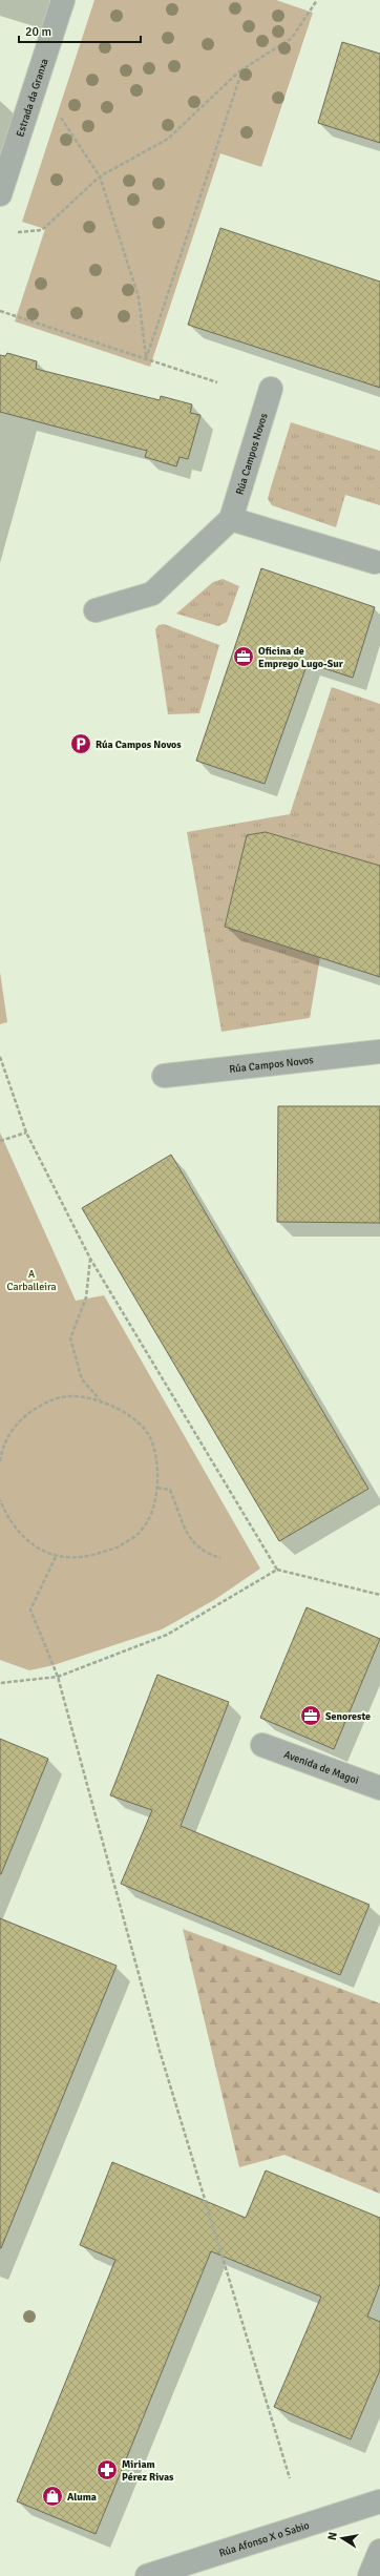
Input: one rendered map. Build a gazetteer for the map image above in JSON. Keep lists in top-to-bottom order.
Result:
{
  "streets": {
    "street": [
      "Estrada da Granxa",
      "Rúa Campos Novos",
      "Avenida de Magoi",
      "Rúa Afonso X o Sabio"
    ]
  },
  "parks": ["A Carballeira"],
  "places": {
    "office": ["Oficina de Emprego Lugo-Sur", "Senoreste"],
    "parking": ["Rúa Campos Novos"],
    "pharmacy": ["Miriam Pérez Rivas"],
    "shop": ["Aluma"]
  },
  "scale_bar": "20 m",
  "north": "left"
}
